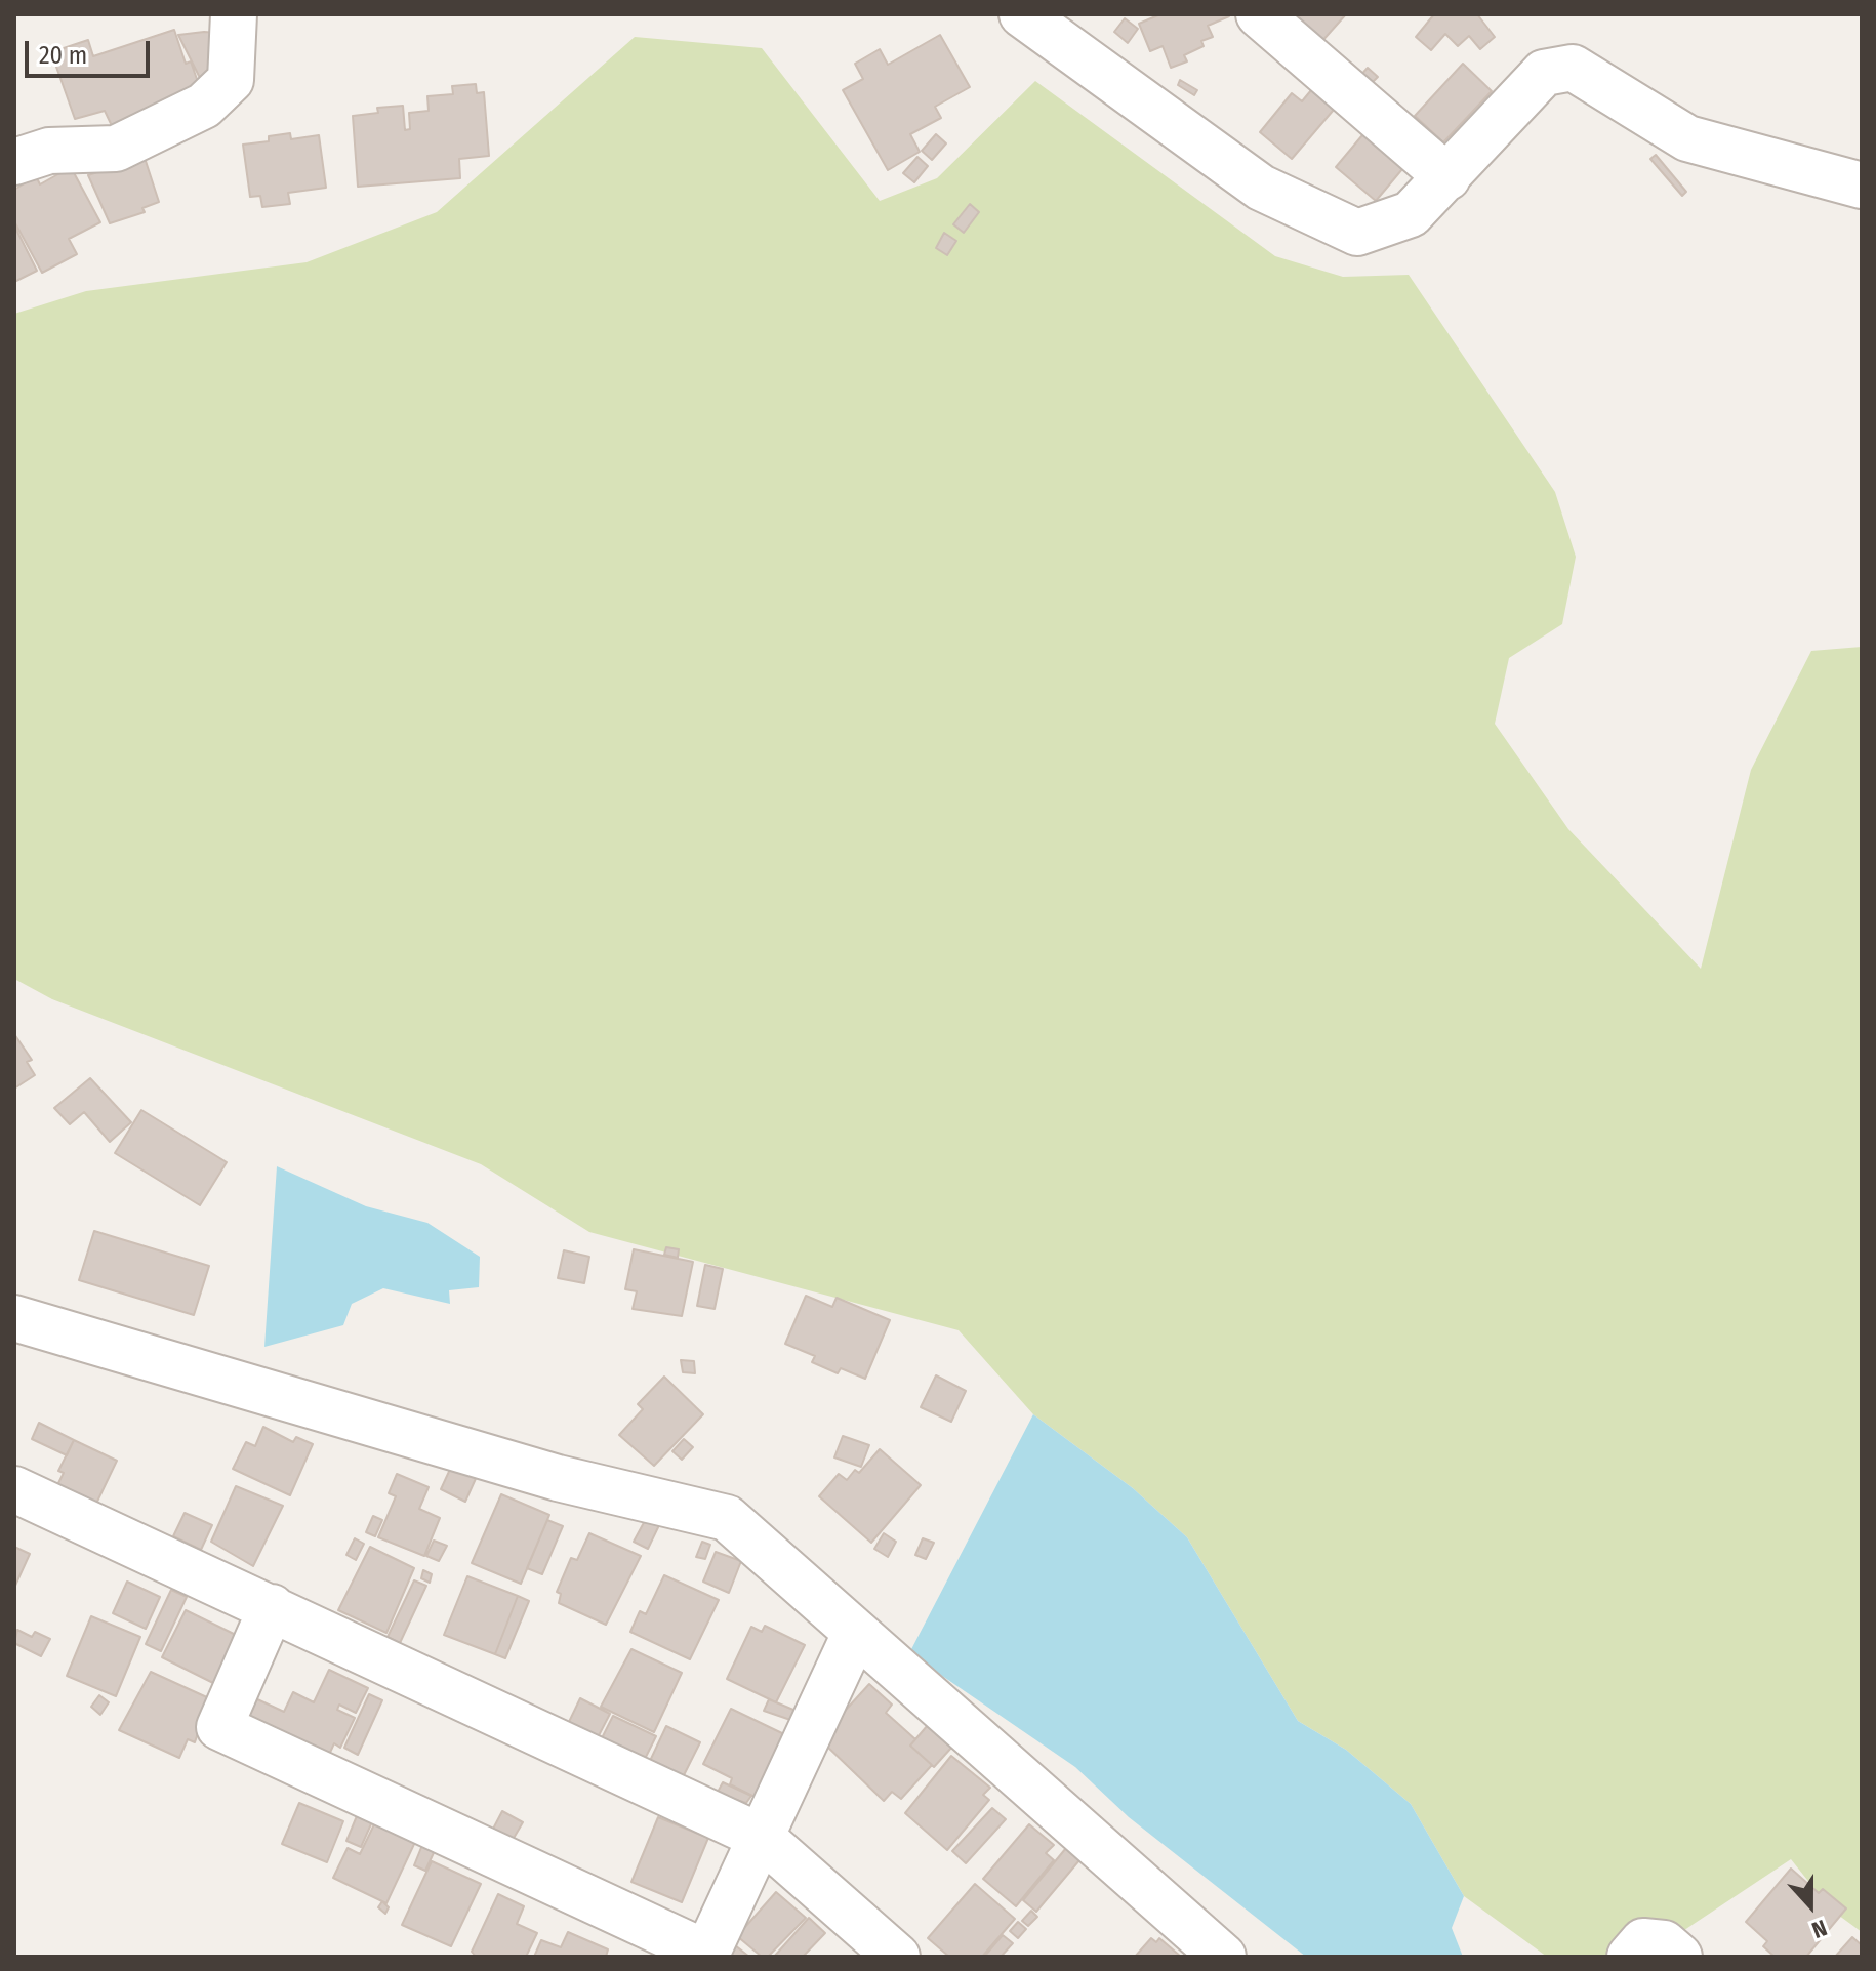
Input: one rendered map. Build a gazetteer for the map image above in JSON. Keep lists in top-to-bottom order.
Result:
{
  "scale_bar": "20 m",
  "north": "bottom"
}
